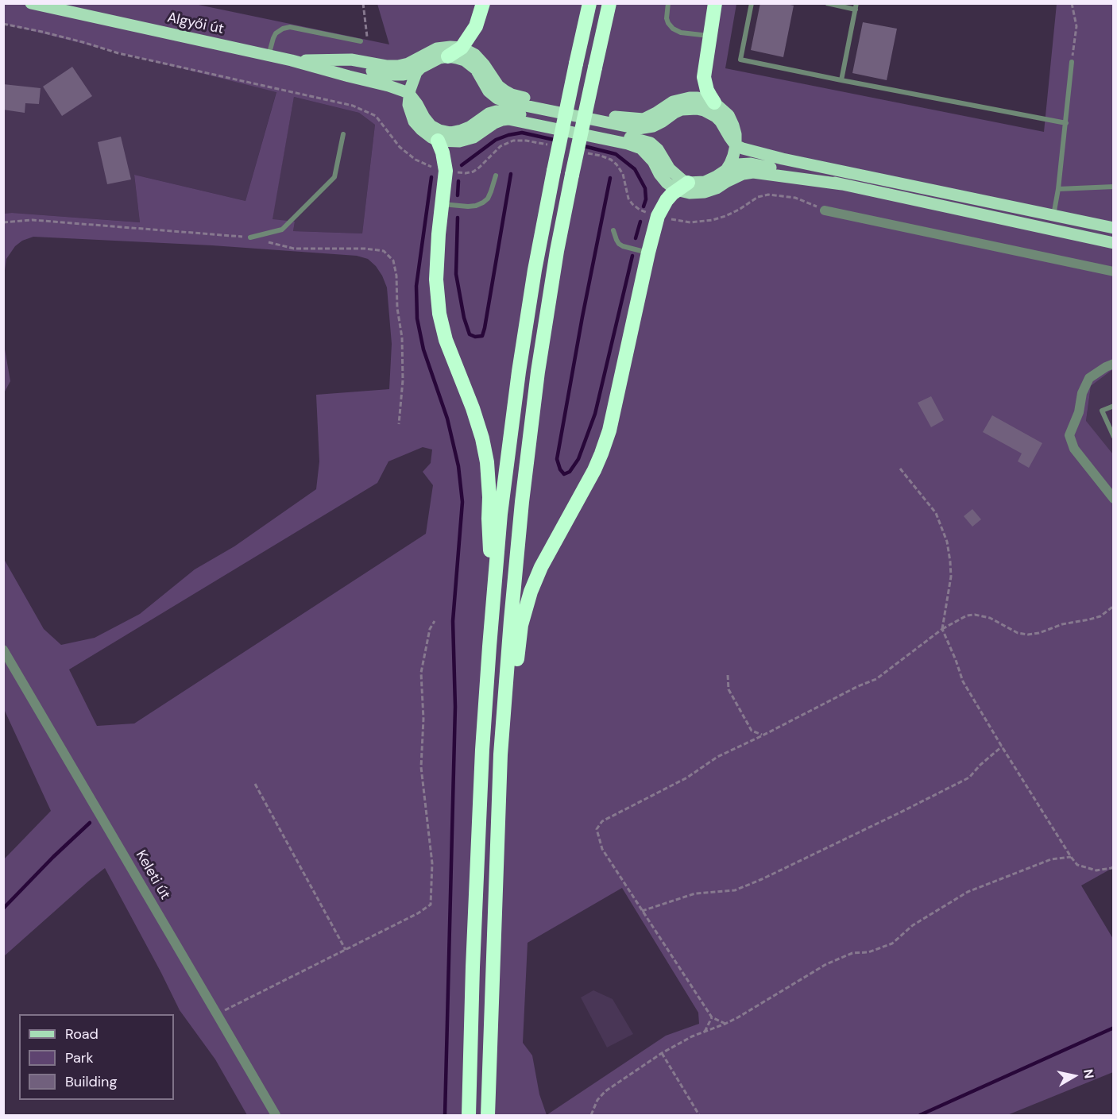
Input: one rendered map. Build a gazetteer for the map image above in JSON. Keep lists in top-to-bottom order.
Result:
{
  "streets": {
    "main road": ["Algyői út"],
    "street": ["Keleti út"]
  },
  "legend": ["Road", "Park", "Building"],
  "north": "right"
}
